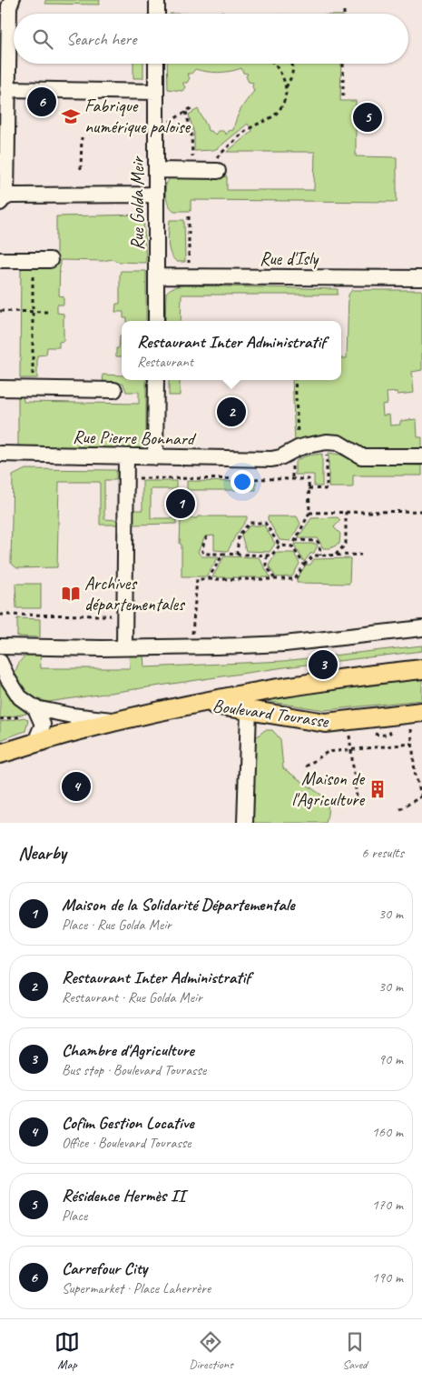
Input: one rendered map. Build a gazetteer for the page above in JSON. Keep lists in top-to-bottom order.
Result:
{
  "streets": {
    "main road": ["Boulevard Tourasse"],
    "street": ["Rue Golda Meir", "Rue d'Isly", "Rue Pierre Bonnard"]
  },
  "crossings": [
    ["Rue Golda Meir", "Rue d'Isly"]
  ],
  "places": {
    "school or university": ["Fabrique numérique paloise"],
    "library": ["Archives départementales"],
    "building": ["Maison de l'Agriculture"]
  },
  "page": {
    "search": "Search here",
    "pins": [
      "6",
      "5",
      "2",
      "1",
      "3",
      "4"
    ],
    "popup": ["Restaurant Inter Administratif", "Restaurant"],
    "heading": ["Nearby", "6 results"],
    "list": [
      {
        "mark": "1",
        "name": "Maison de la Solidarité Départementale",
        "note": "Place · Rue Golda Meir",
        "value": "30 m"
      },
      {
        "mark": "2",
        "name": "Restaurant Inter Administratif",
        "note": "Restaurant · Rue Golda Meir",
        "value": "30 m"
      },
      {
        "mark": "3",
        "name": "Chambre d'Agriculture",
        "note": "Bus stop · Boulevard Tourasse",
        "value": "90 m"
      },
      {
        "mark": "4",
        "name": "Cofim Gestion Locative",
        "note": "Office · Boulevard Tourasse",
        "value": "160 m"
      },
      {
        "mark": "5",
        "name": "Résidence Hermès II",
        "note": "Place",
        "value": "170 m"
      },
      {
        "mark": "6",
        "name": "Carrefour City",
        "note": "Supermarket · Place Laherrère",
        "value": "190 m"
      }
    ],
    "nav": ["Map", "Directions", "Saved"]
  }
}
